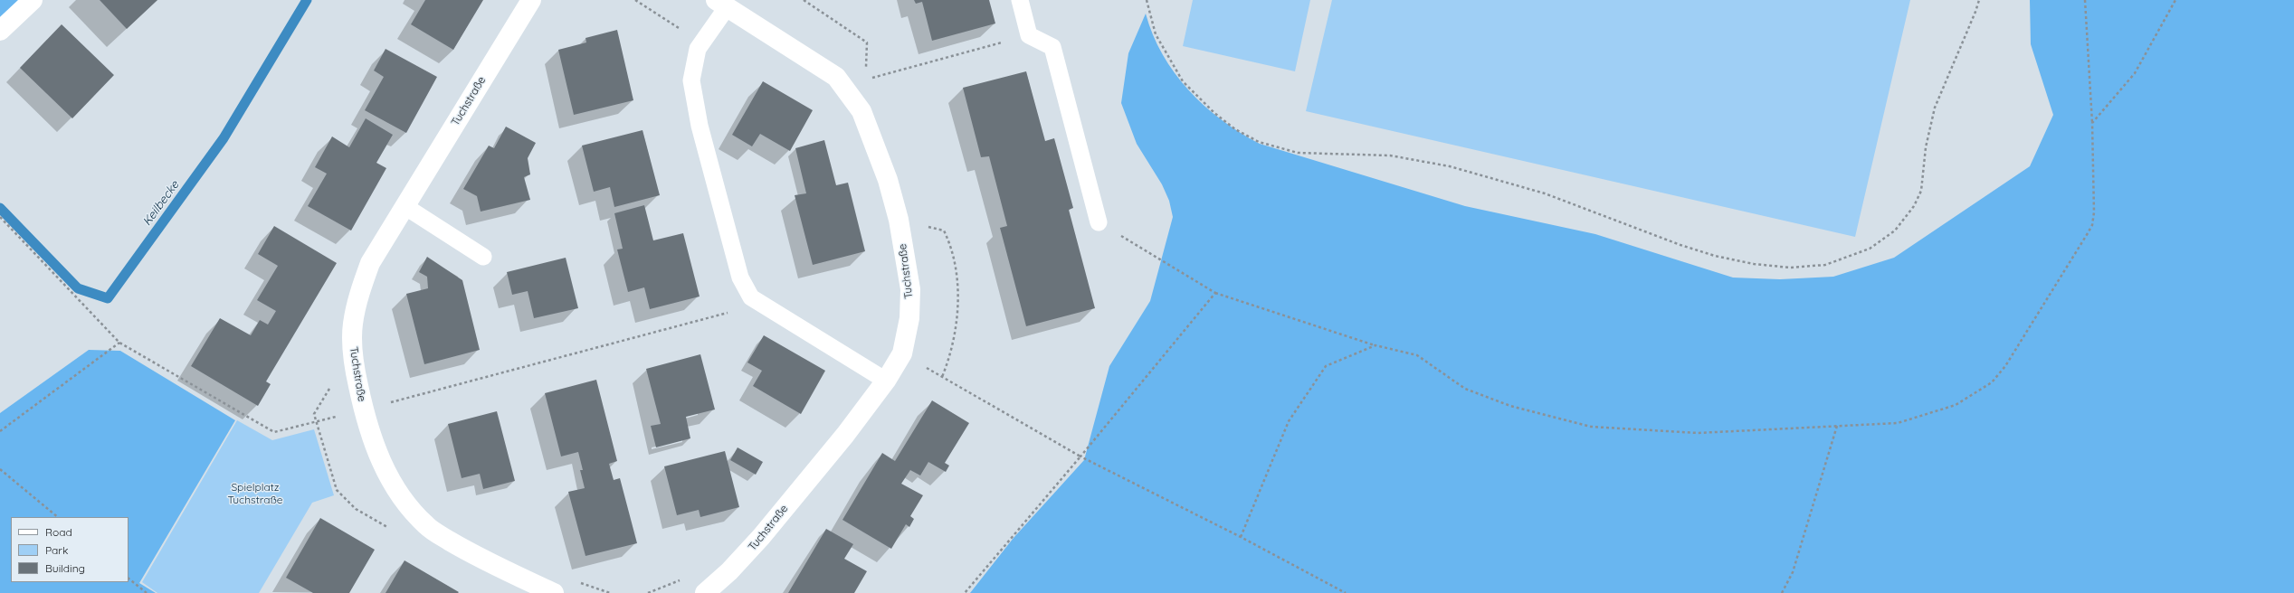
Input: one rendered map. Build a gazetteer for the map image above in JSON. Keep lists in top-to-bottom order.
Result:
{
  "streets": {
    "street": ["Tuchstraße"]
  },
  "water": ["Keilbecke"],
  "parks": ["Spielplatz Tuchstraße"],
  "legend": ["Road", "Park", "Building"]
}
